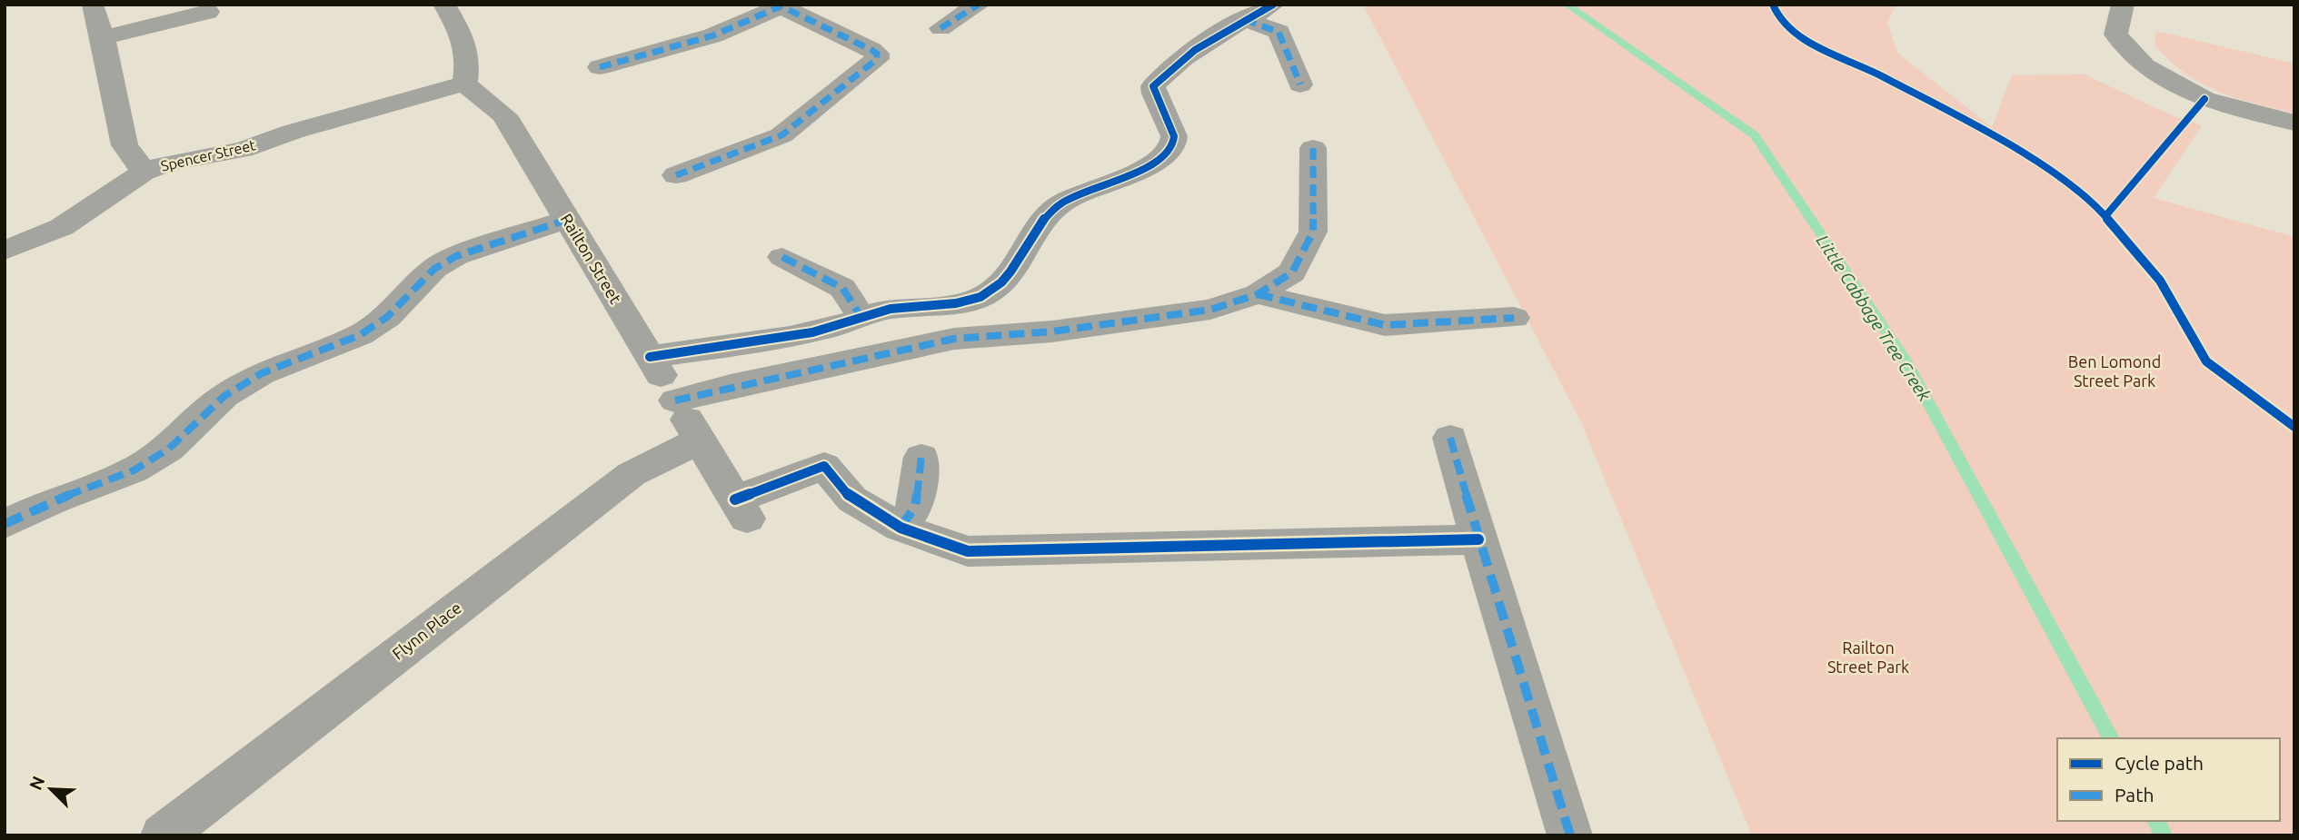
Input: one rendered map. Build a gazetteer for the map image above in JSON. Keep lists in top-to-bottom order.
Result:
{
  "streets": {
    "street": ["Spencer Street", "Railton Street", "Flynn Place"]
  },
  "crossings": [
    ["Spencer Street", "Railton Street"],
    ["Railton Street", "Flynn Place"]
  ],
  "water": ["Little Cabbage Tree Creek"],
  "parks": ["Ben Lomond Street Park", "Railton Street Park"],
  "legend": ["Cycle path", "Path"],
  "north": "top left"
}
